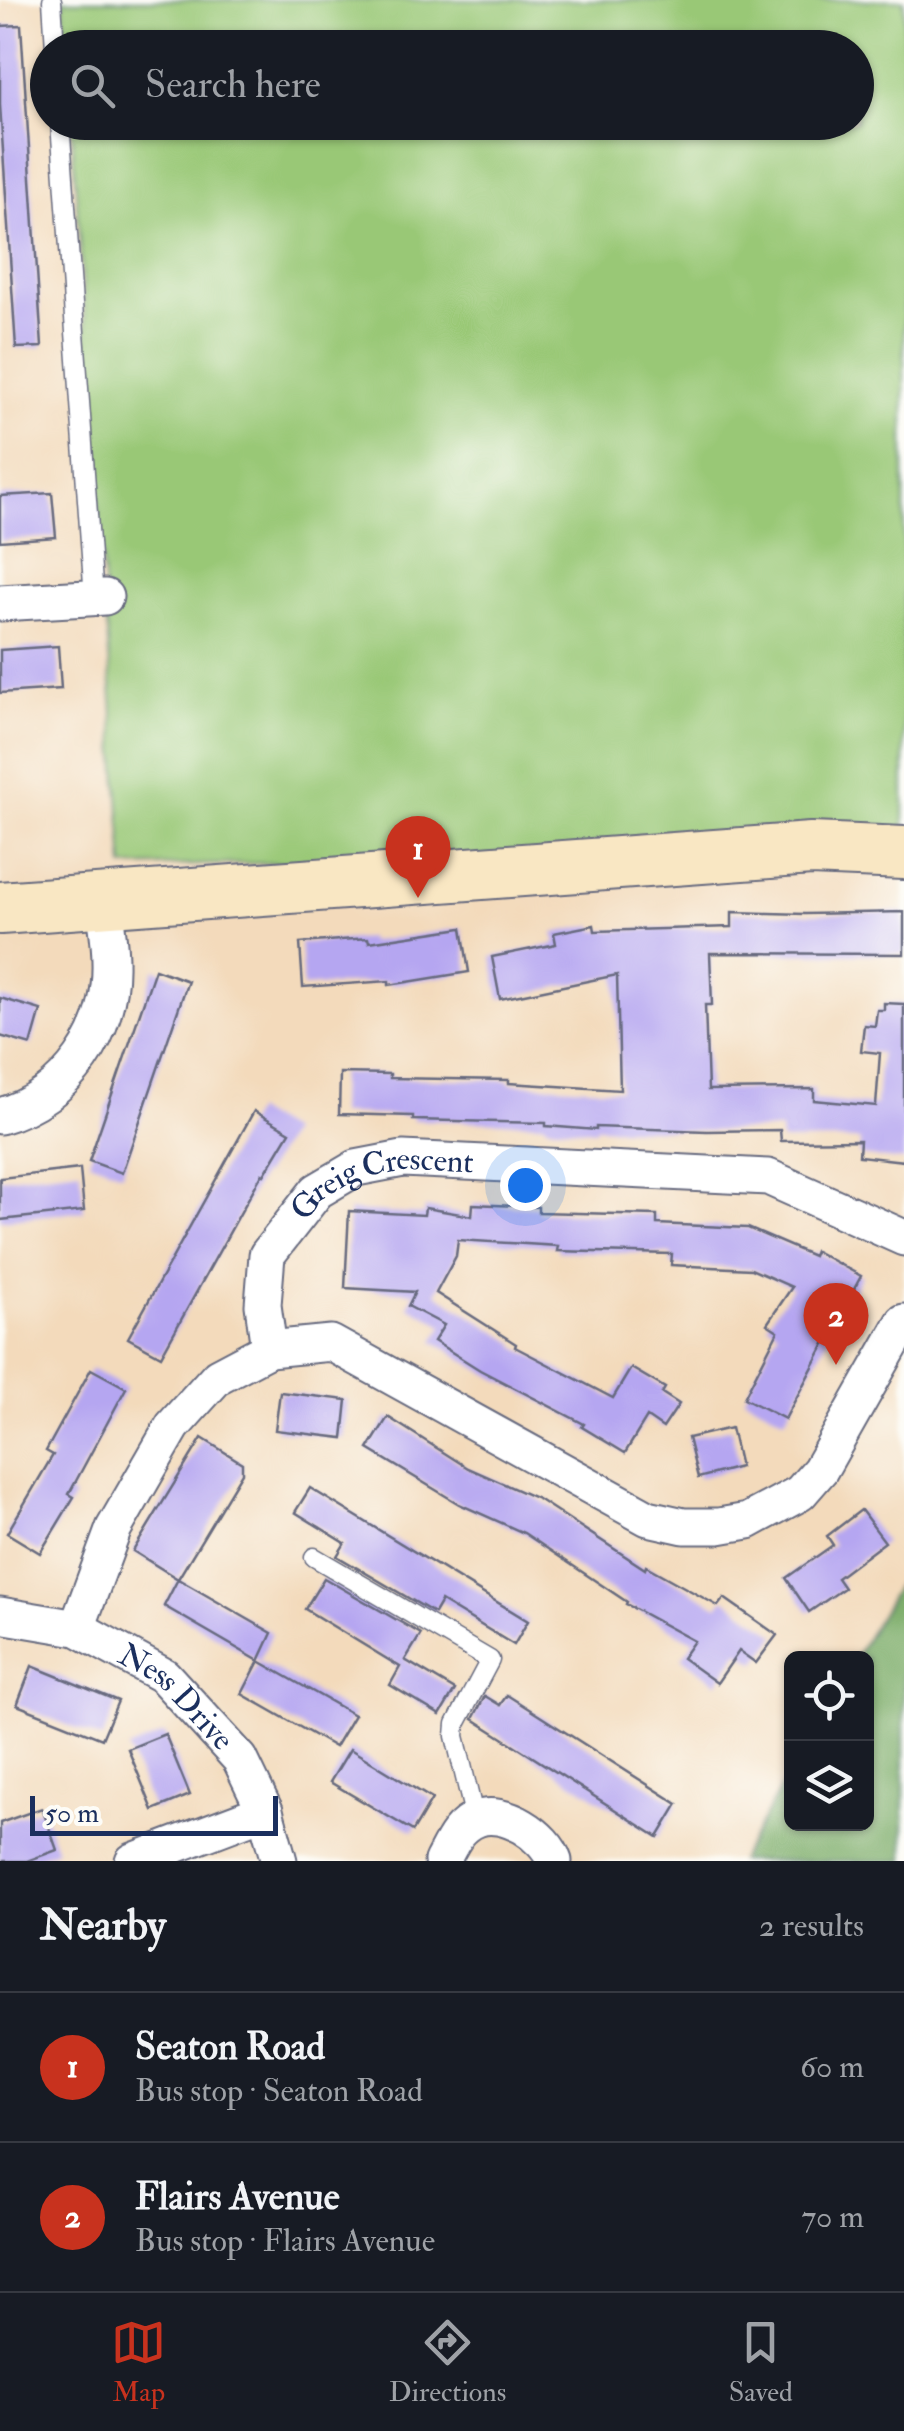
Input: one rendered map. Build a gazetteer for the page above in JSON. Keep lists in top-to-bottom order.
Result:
{
  "streets": {
    "street": ["Greig Crescent", "Ness Drive"]
  },
  "scale_bar": "50 m",
  "page": {
    "search": "Search here",
    "pins": ["1", "2"],
    "scale": "50 m",
    "heading": ["Nearby", "2 results"],
    "list": [
      {
        "mark": "1",
        "name": "Seaton Road",
        "note": "Bus stop · Seaton Road",
        "value": "60 m"
      },
      {
        "mark": "2",
        "name": "Flairs Avenue",
        "note": "Bus stop · Flairs Avenue",
        "value": "70 m"
      }
    ],
    "nav": ["Map", "Directions", "Saved"]
  }
}
